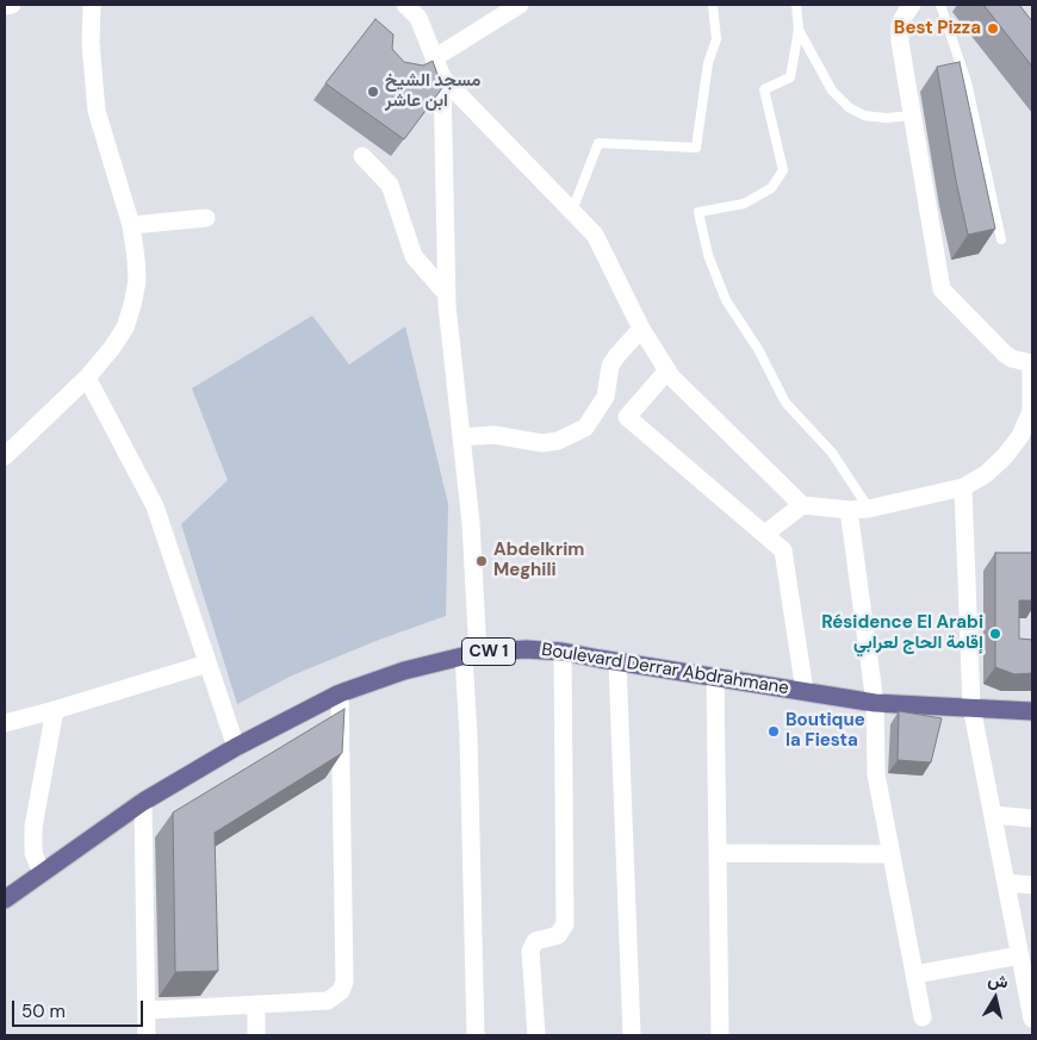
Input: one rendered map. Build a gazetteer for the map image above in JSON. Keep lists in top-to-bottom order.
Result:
{
  "streets": {
    "main road": ["CW 1", "Boulevard Derrar Abdrahmane"]
  },
  "places": [
    "Best Pizza",
    "مسجد الشيخ ابن عاشر",
    "Abdelkrim Meghili",
    "Résidence El Arabi إقامة الحاج لعرابي",
    "Boutique la Fiesta"
  ],
  "scale_bar": "50 m",
  "north": "top"
}
